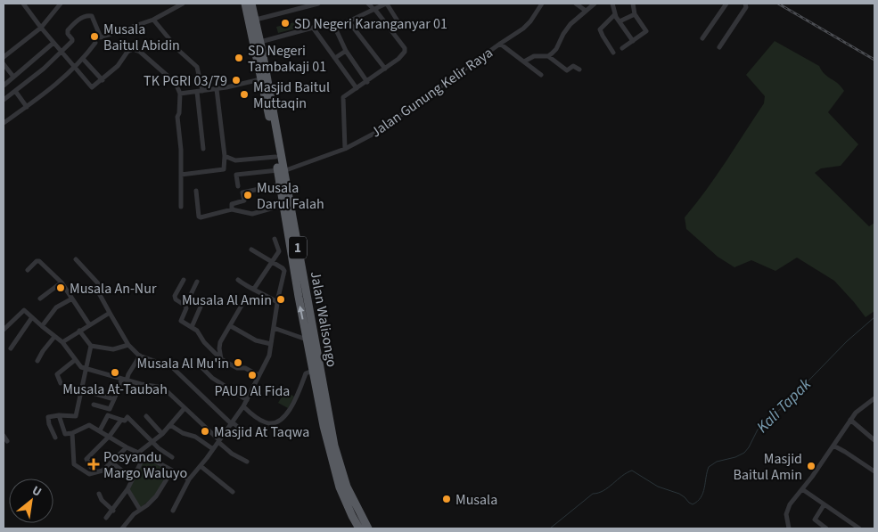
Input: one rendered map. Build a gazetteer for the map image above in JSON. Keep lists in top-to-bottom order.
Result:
{
  "streets": {
    "highway": ["1", "Jalan Walisongo"],
    "street": ["Jalan Gunung Kelir Raya"]
  },
  "crossings": [
    ["Jalan Gunung Kelir Raya", "Jalan Walisongo"]
  ],
  "water": ["Kali Tapak"],
  "places": {
    "other": [
      "SD Negeri Karanganyar 01",
      "Musala Baitul Abidin",
      "SD Negeri Tambakaji 01",
      "TK PGRI 03/79",
      "Masjid Baitul Muttaqin",
      "Musala Darul Falah",
      "Musala An-Nur",
      "Musala Al Amin",
      "Musala Al Mu'in",
      "Musala At-Taubah",
      "PAUD Al Fida",
      "Masjid At Taqwa",
      "Masjid Baitul Amin",
      "Musala"
    ],
    "health": ["Posyandu Margo Waluyo"]
  },
  "north": "top right"
}
